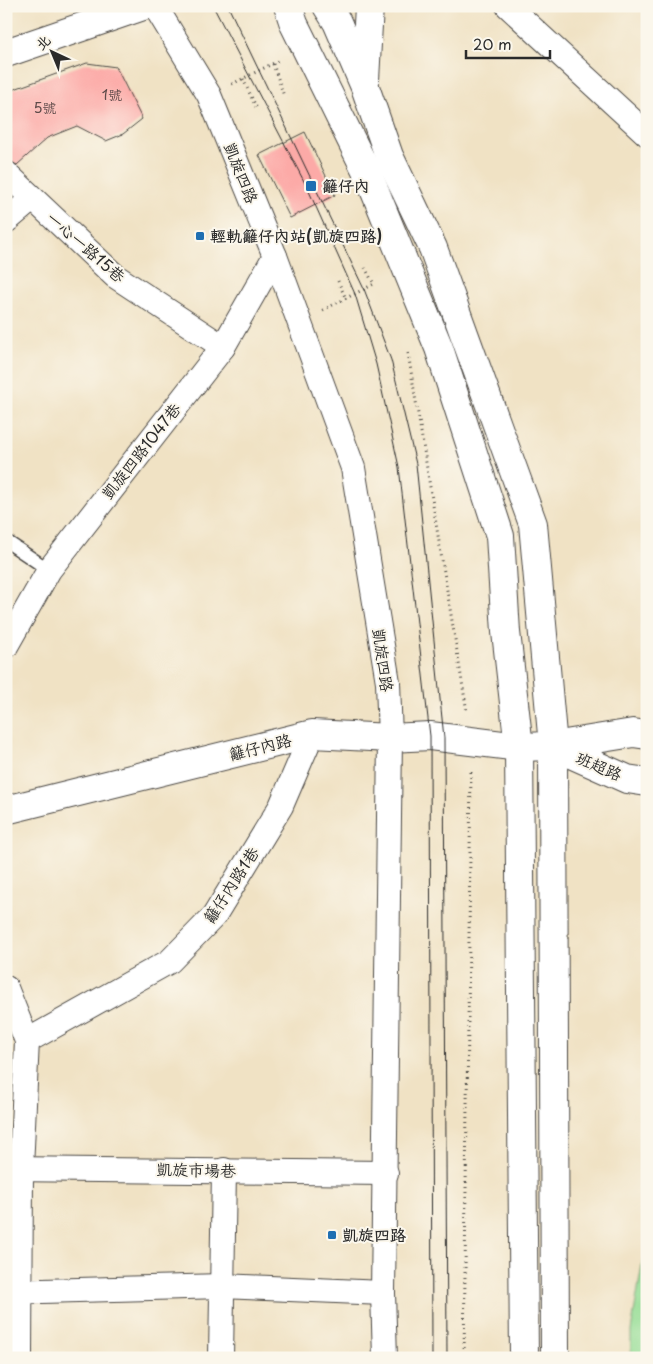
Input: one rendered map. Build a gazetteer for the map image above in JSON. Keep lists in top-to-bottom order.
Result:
{
  "streets": {
    "street": [
      "凱旋四路",
      "一心一路15巷",
      "凱旋四路1047巷",
      "籬仔內路",
      "班超路",
      "籬仔內路1巷",
      "凱旋市場巷"
    ]
  },
  "crossings": [
    ["凱旋四路", "凱旋四路1047巷"],
    ["凱旋四路", "籬仔內路"],
    ["凱旋四路", "凱旋市場巷"],
    ["一心一路15巷", "凱旋四路1047巷"],
    ["籬仔內路", "班超路"],
    ["籬仔內路", "籬仔內路1巷"]
  ],
  "places": {
    "transit": ["籬仔內", "輕軌籬仔內站(凱旋四路)", "凱旋四路"]
  },
  "house_numbers": ["1號", "5號"],
  "scale_bar": "20 m",
  "north": "top left"
}
